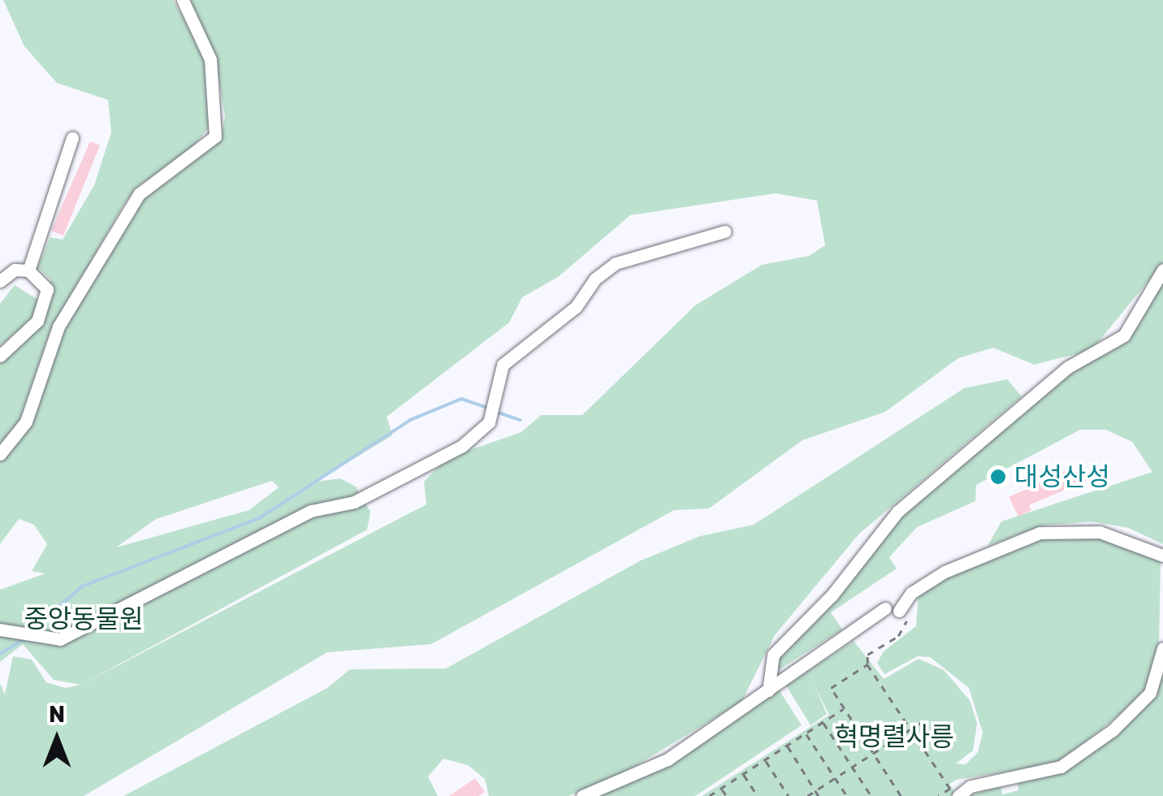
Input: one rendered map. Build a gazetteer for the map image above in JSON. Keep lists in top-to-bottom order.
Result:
{
  "parks": ["중앙동물원", "혁명렬사릉"],
  "places": ["대성산성"],
  "north": "top"
}
